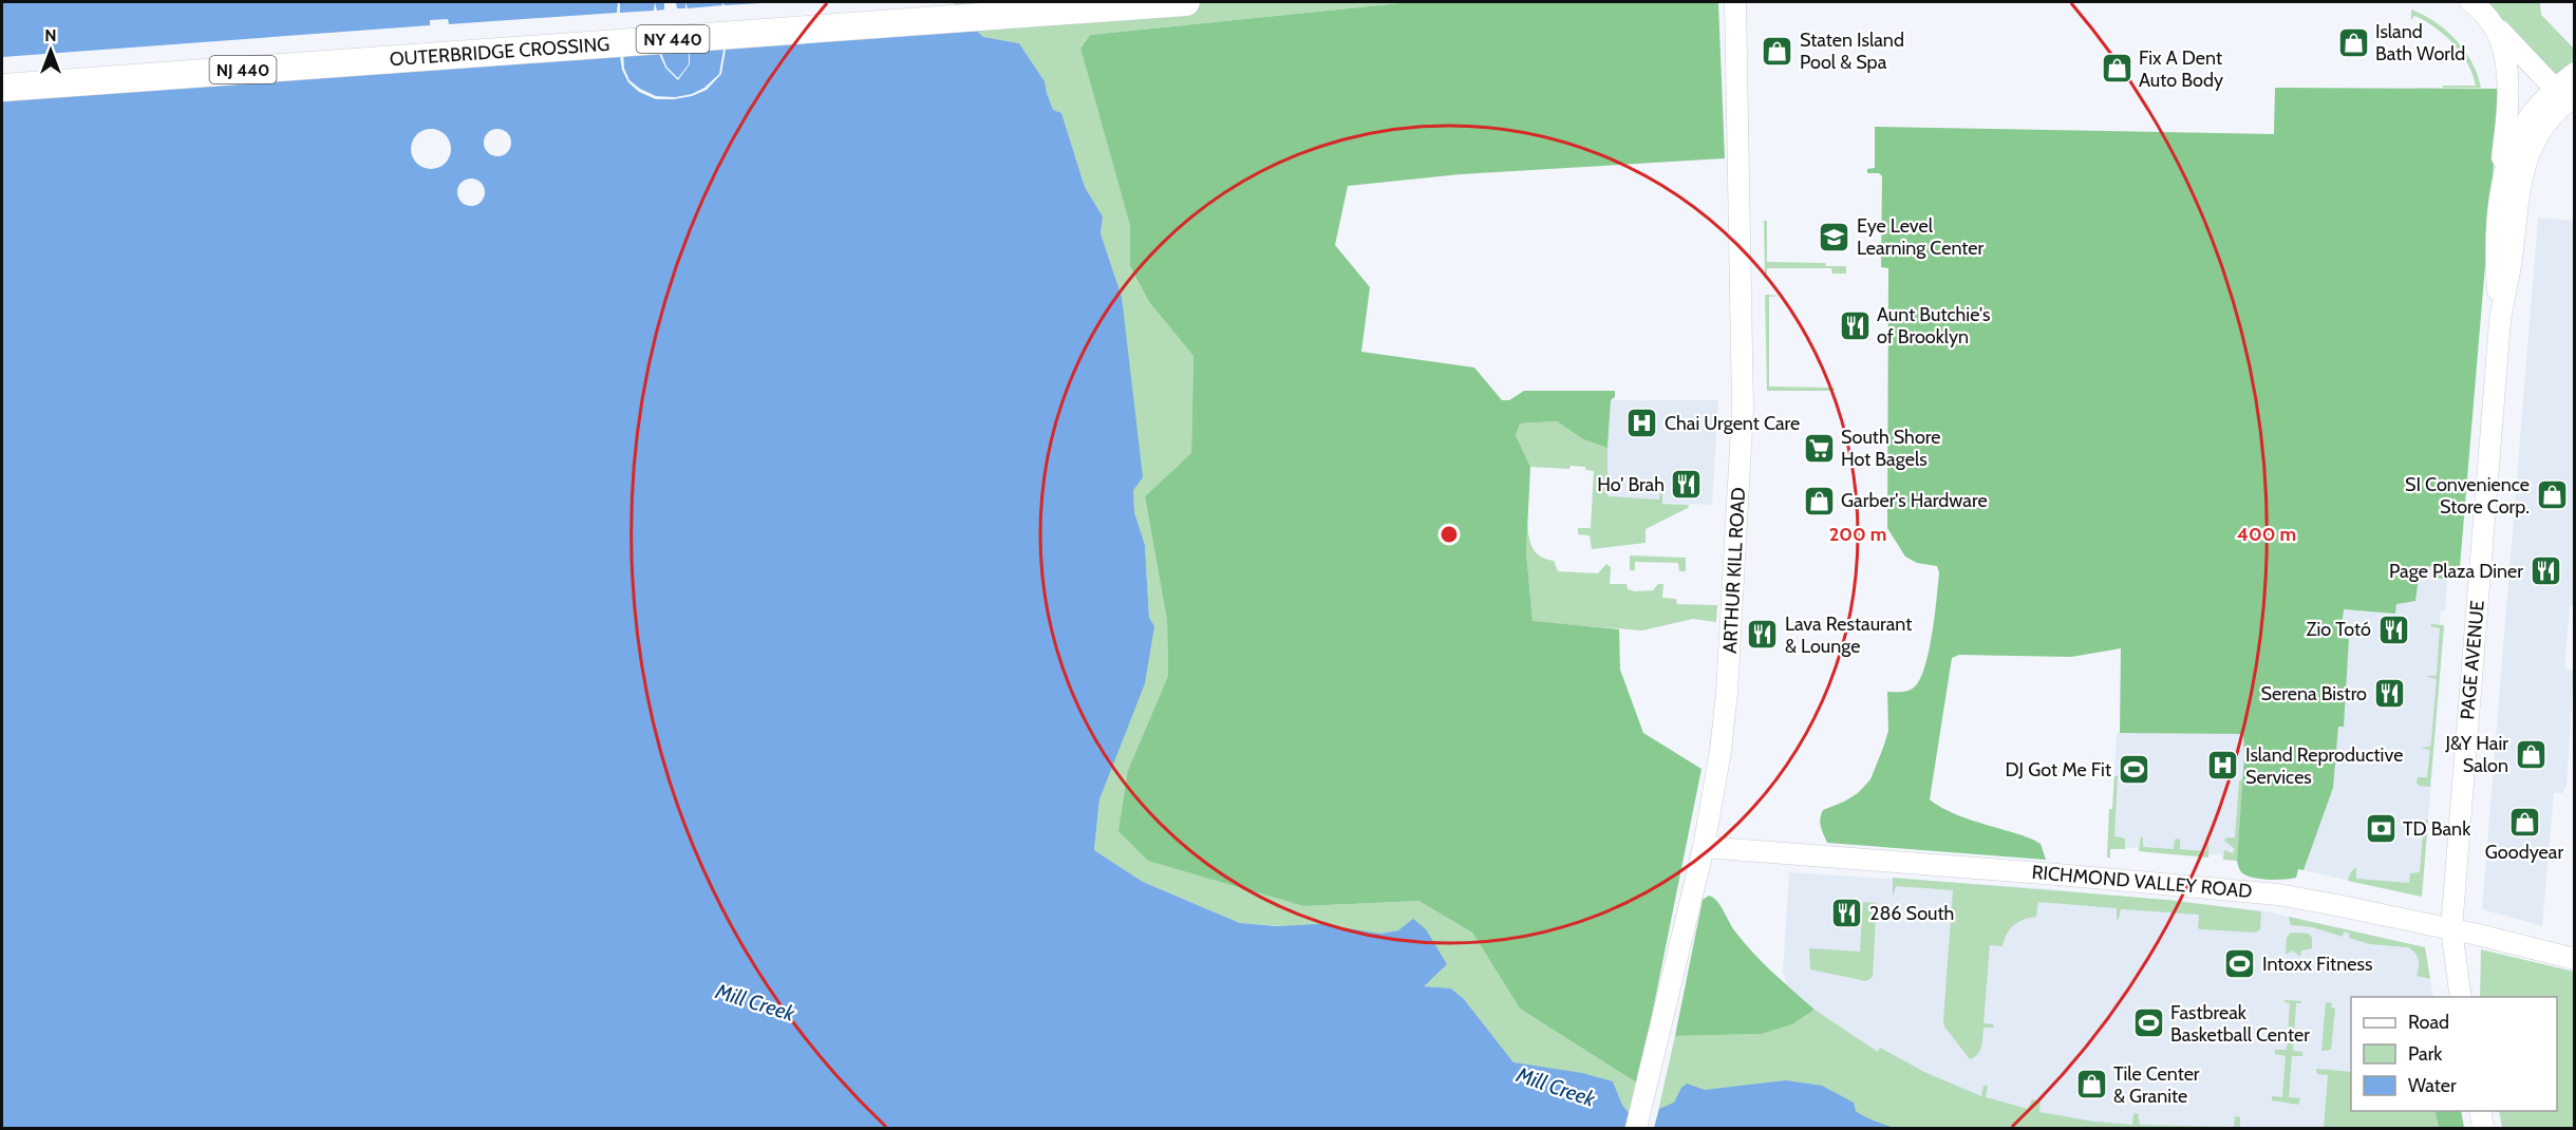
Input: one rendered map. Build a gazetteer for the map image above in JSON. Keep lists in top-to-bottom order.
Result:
{
  "streets": {
    "highway": ["NY 440", "OUTERBRIDGE CROSSING", "NJ 440"],
    "street": ["ARTHUR KILL ROAD", "PAGE AVENUE", "RICHMOND VALLEY ROAD"]
  },
  "crossings": [
    ["ARTHUR KILL ROAD", "RICHMOND VALLEY ROAD"],
    ["PAGE AVENUE", "RICHMOND VALLEY ROAD"]
  ],
  "water": ["Mill Creek"],
  "places": {
    "shop": [
      "Island Bath World",
      "Staten Island Pool & Spa",
      "Fix A Dent Auto Body",
      "SI Convenience Store Corp.",
      "Garber's Hardware",
      "J&Y Hair Salon",
      "Goodyear",
      "Tile Center & Granite"
    ],
    "school or university": ["Eye Level Learning Center"],
    "restaurant": [
      "Aunt Butchie's of Brooklyn",
      "Ho' Brah",
      "Page Plaza Diner",
      "Zio Totó",
      "Lava Restaurant & Lounge",
      "Serena Bistro",
      "286 South"
    ],
    "hospital": ["Chai Urgent Care", "Island Reproductive Services"],
    "supermarket": ["South Shore Hot Bagels"],
    "sports": ["DJ Got Me Fit", "Intoxx Fitness", "Fastbreak Basketball Center"],
    "bank": ["TD Bank"]
  },
  "legend": ["Road", "Park", "Water"],
  "north": "top",
  "rings": ["200 m", "400 m"]
}
